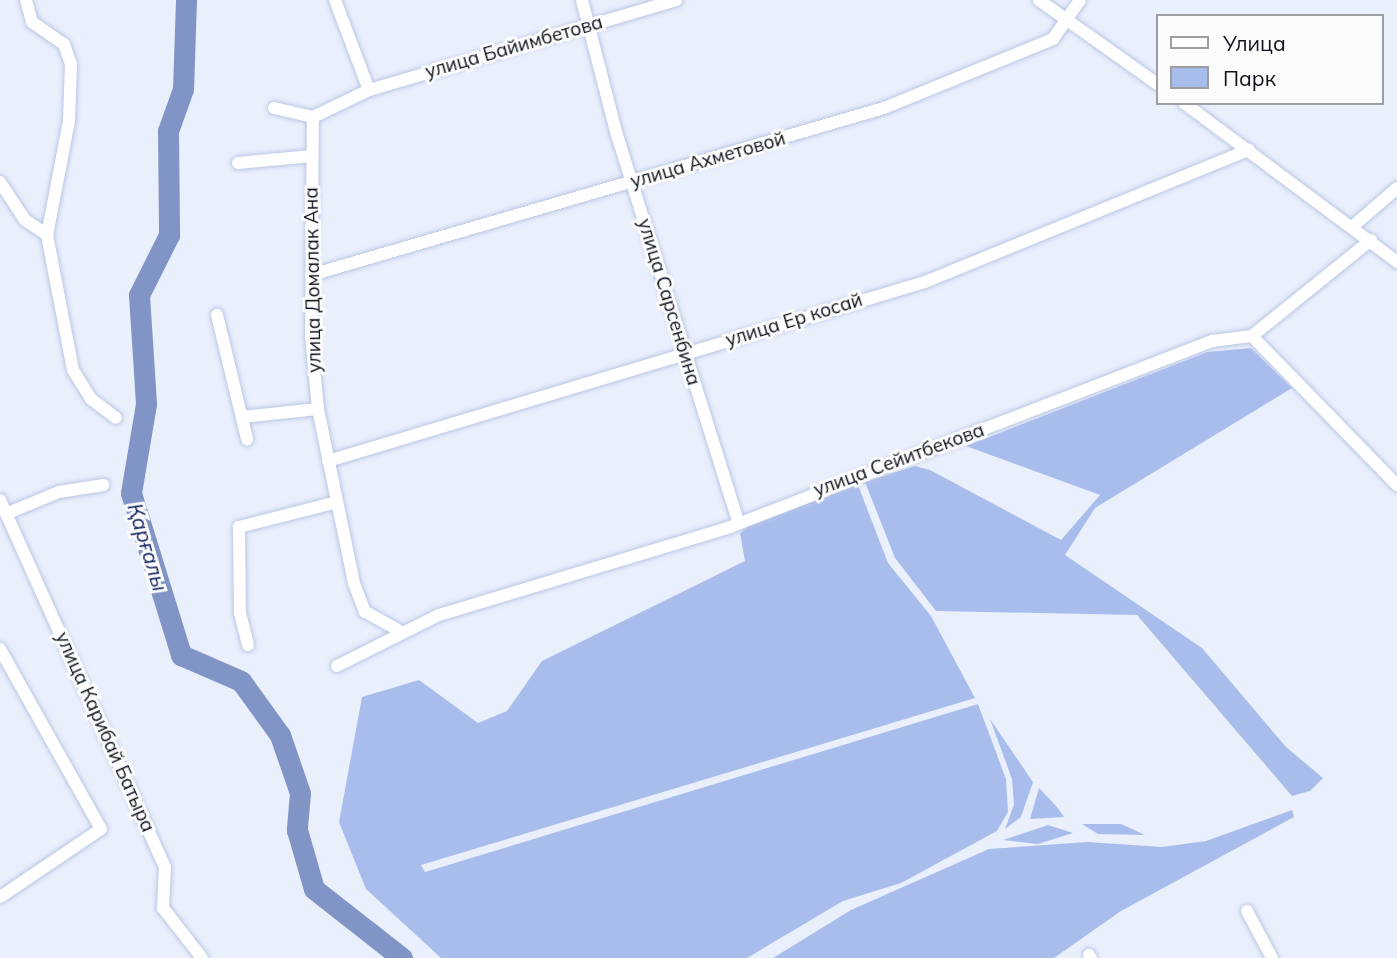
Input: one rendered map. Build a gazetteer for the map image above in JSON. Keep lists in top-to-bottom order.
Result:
{
  "streets": {
    "street": [
      "улица Байимбетова",
      "улица Ахметовой",
      "улица Домалак Ана",
      "улица Сарсенбина",
      "улица Ер косай",
      "улица Сейитбекова",
      "улица Карибай Батыра"
    ]
  },
  "crossings": [
    ["улица Байимбетова", "улица Домалак Ана"],
    ["улица Байимбетова", "улица Сарсенбина"],
    ["улица Ахметовой", "улица Домалак Ана"],
    ["улица Ахметовой", "улица Сарсенбина"],
    ["улица Домалак Ана", "улица Ер косай"],
    ["улица Домалак Ана", "улица Сейитбекова"],
    ["улица Сарсенбина", "улица Ер косай"],
    ["улица Сарсенбина", "улица Сейитбекова"]
  ],
  "water": ["Қарғалы"],
  "legend": ["Улица", "Парк"]
}
